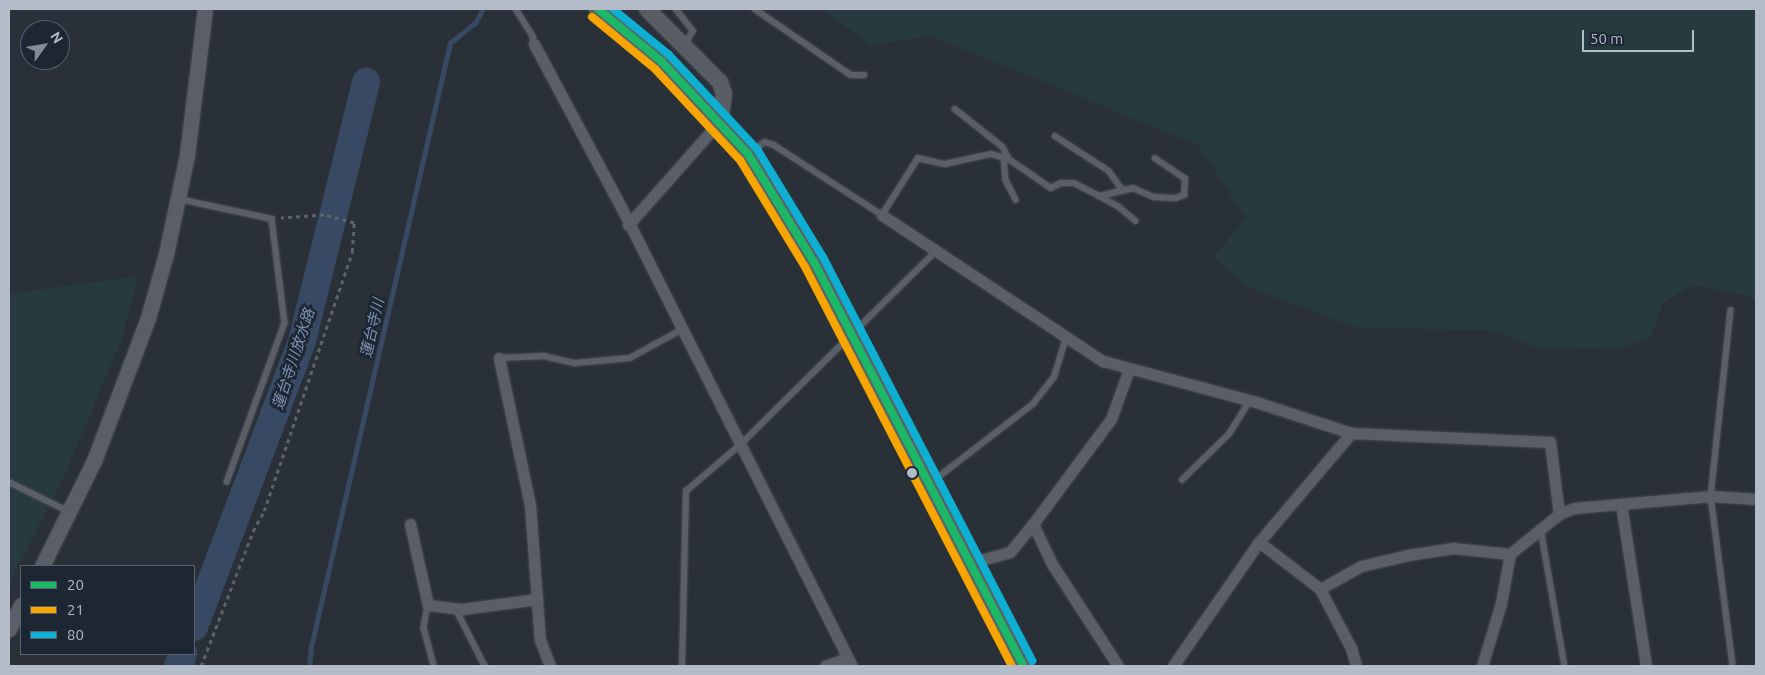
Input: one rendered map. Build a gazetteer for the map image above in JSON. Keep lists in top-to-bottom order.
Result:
{
  "water": ["蓮台寺川", "蓮台寺川放水路"],
  "lines": ["transit line 20", "transit line 80", "transit line 21"],
  "legend": ["20", "21", "80"],
  "scale_bar": "50 m",
  "north": "top right"
}
